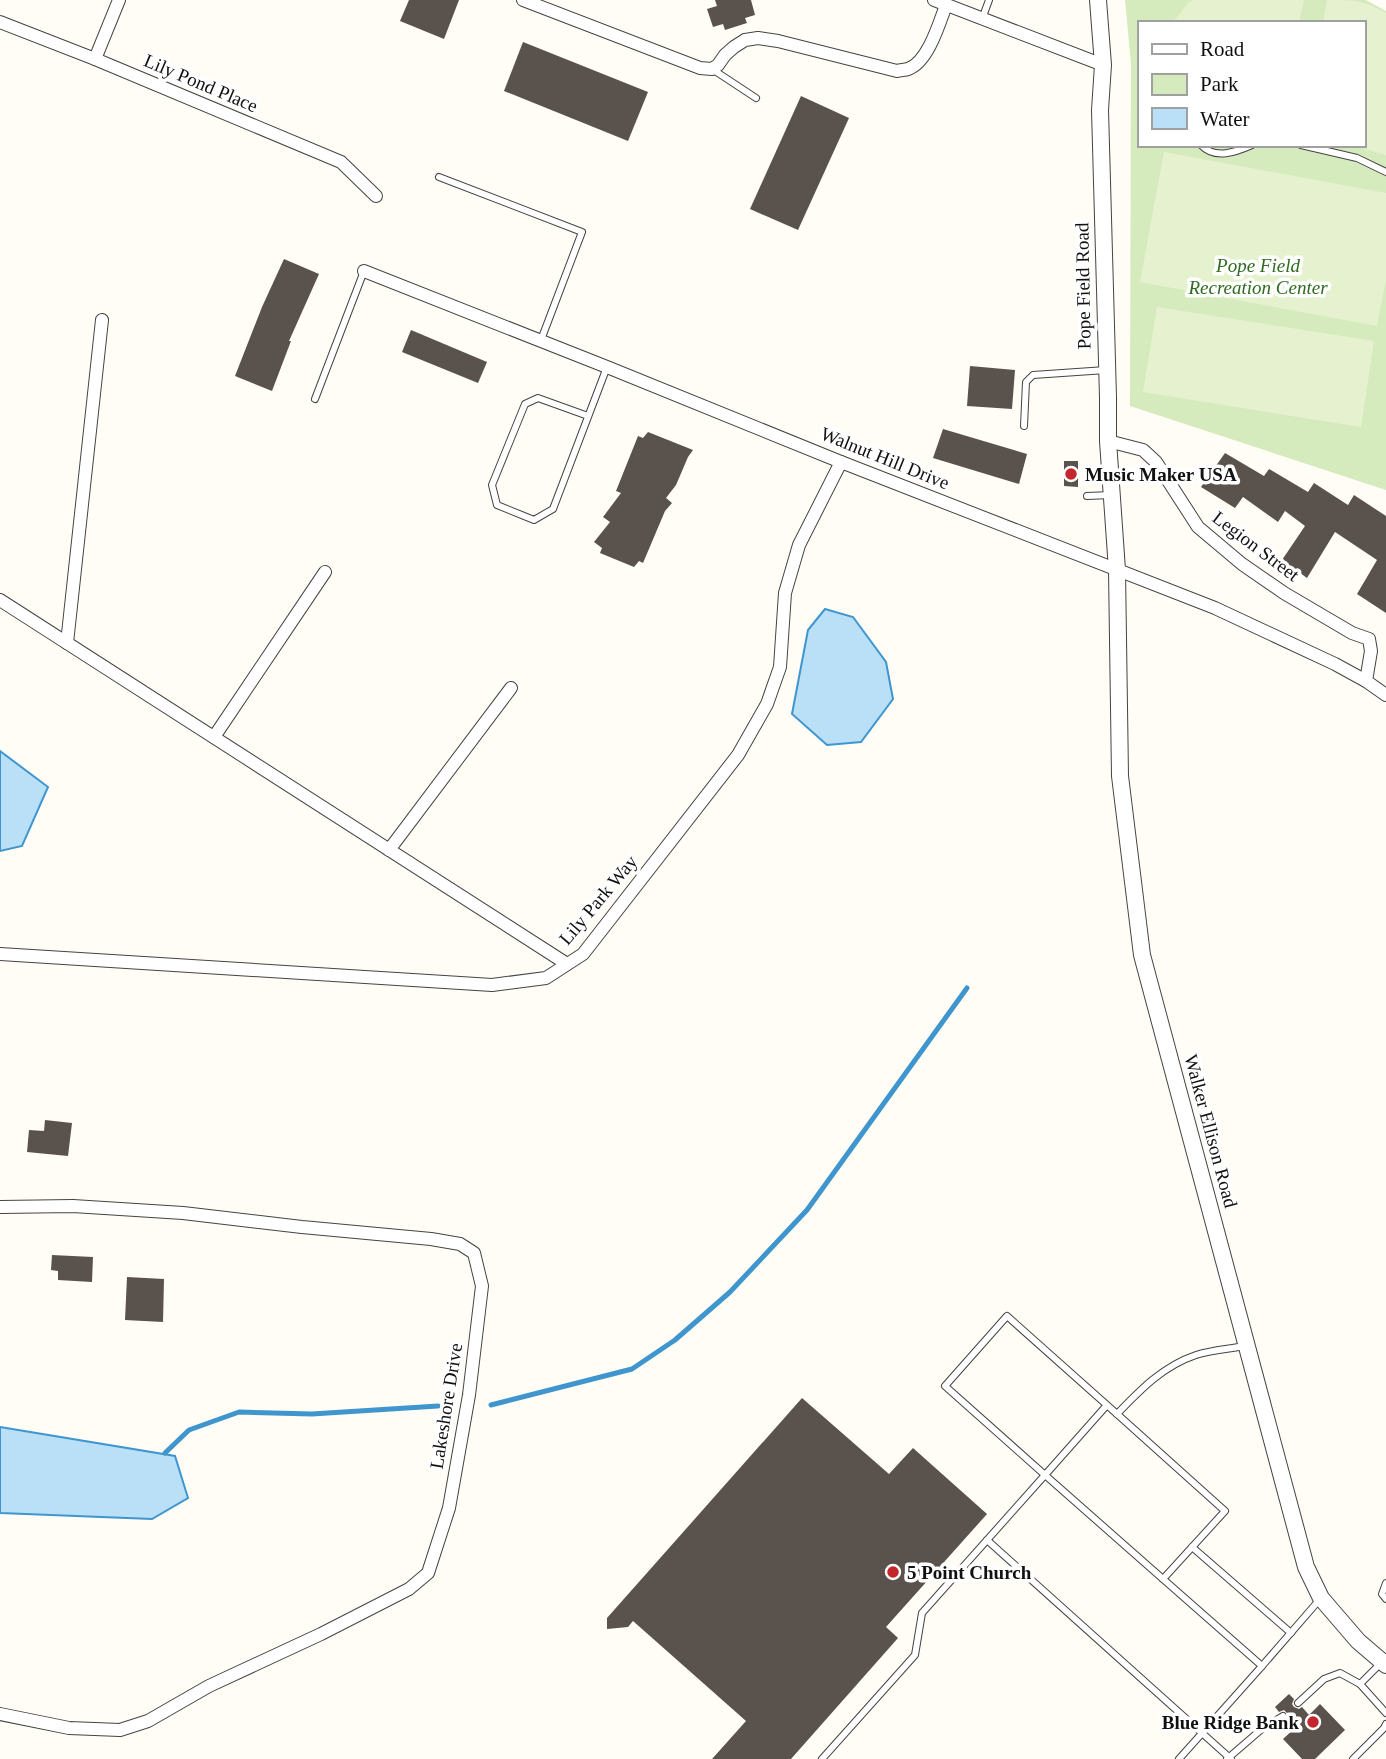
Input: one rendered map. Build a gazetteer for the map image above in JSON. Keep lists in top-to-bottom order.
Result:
{
  "streets": {
    "street": [
      "Lily Pond Place",
      "Pope Field Road",
      "Walnut Hill Drive",
      "Legion Street",
      "Lily Park Way",
      "Walker Ellison Road",
      "Lakeshore Drive"
    ]
  },
  "crossings": [
    ["Pope Field Road", "Walnut Hill Drive"],
    ["Pope Field Road", "Legion Street"],
    ["Pope Field Road", "Walker Ellison Road"],
    ["Walnut Hill Drive", "Legion Street"],
    ["Walnut Hill Drive", "Lily Park Way"],
    ["Walnut Hill Drive", "Walker Ellison Road"]
  ],
  "parks": ["Pope Field Recreation Center"],
  "places": ["Music Maker USA", "5 Point Church", "Blue Ridge Bank"],
  "legend": ["Road", "Park", "Water"]
}
